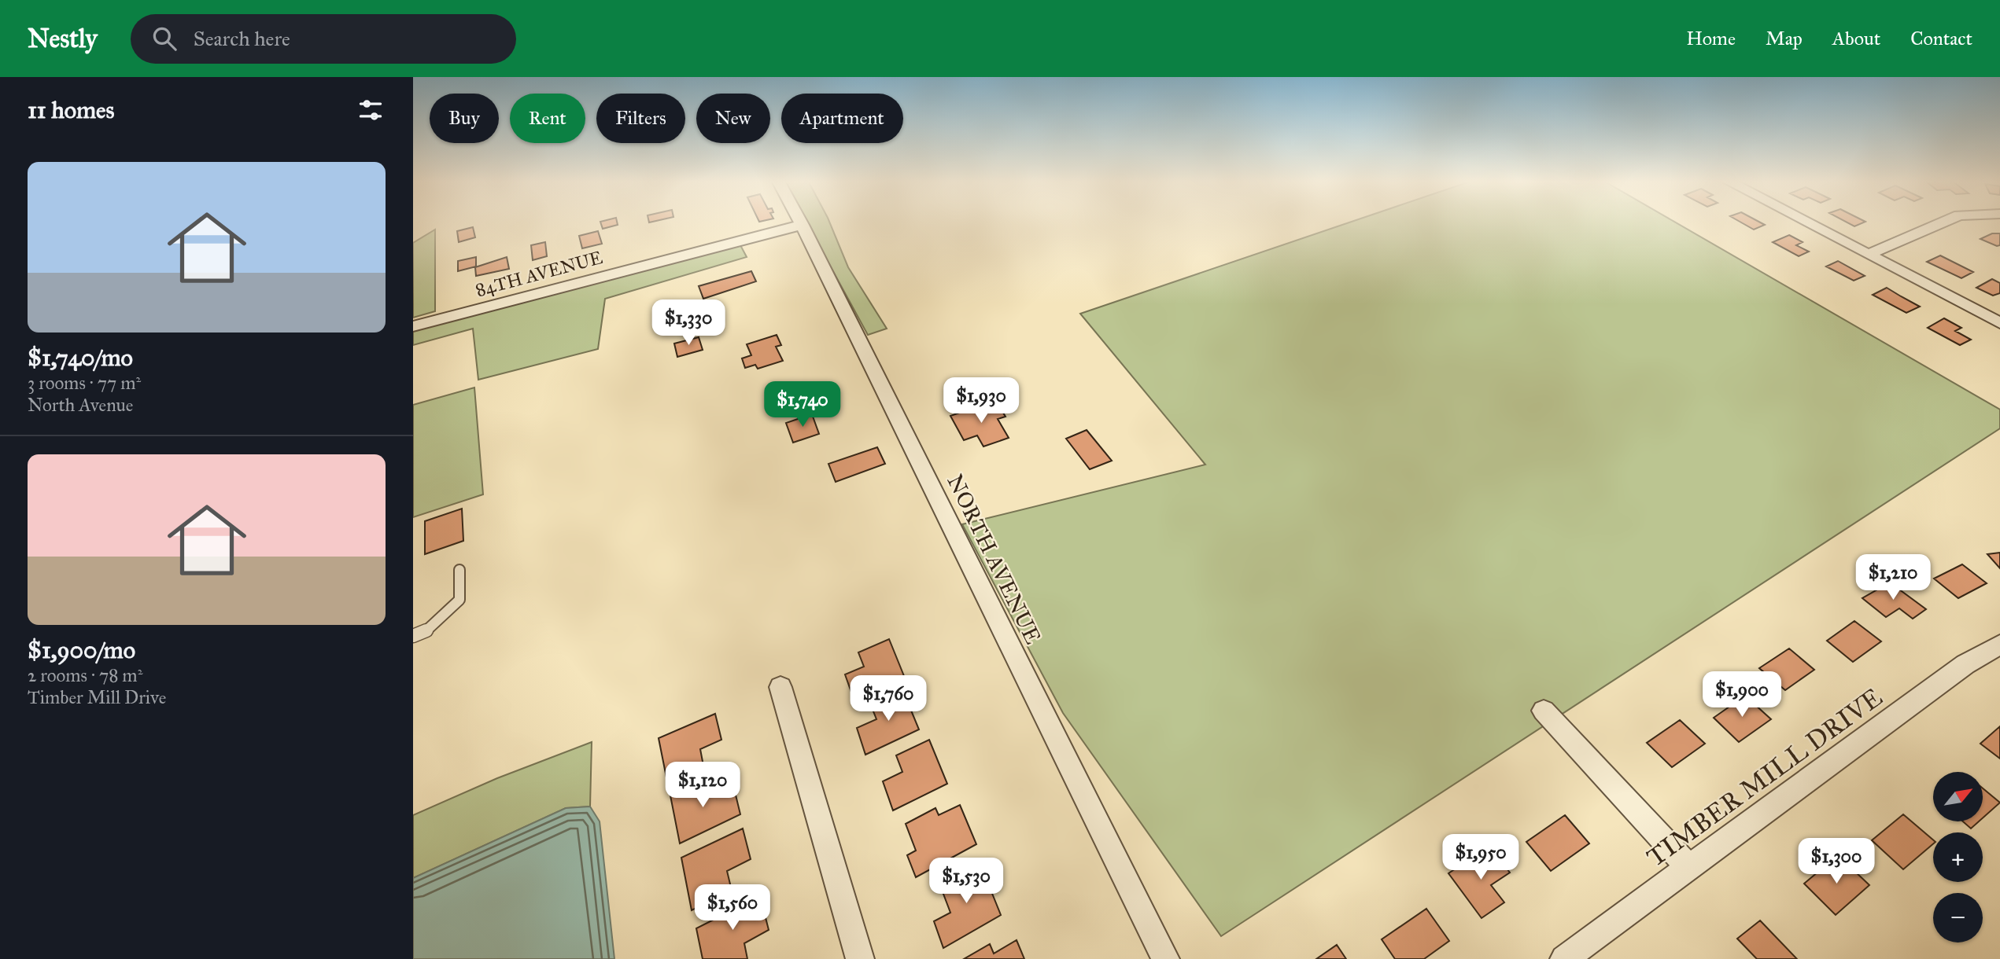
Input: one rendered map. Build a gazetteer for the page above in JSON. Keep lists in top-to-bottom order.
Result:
{
  "streets": {
    "street": ["84TH AVENUE", "NORTH AVENUE", "TIMBER MILL DRIVE"]
  },
  "crossings": [
    ["84TH AVENUE", "NORTH AVENUE"]
  ],
  "north": "top right",
  "page": {
    "header": "Nestly",
    "search": "Search here",
    "nav": [
      "Home",
      "Map",
      "About",
      "Contact"
    ],
    "heading": "11 homes",
    "chip": [
      "Buy",
      "Rent",
      "Filters",
      "New",
      "Apartment"
    ],
    "list": [
      {
        "name": "$1,740/mo",
        "note": "3 rooms · 77 m² · North Avenue"
      },
      {
        "name": "$1,900/mo",
        "note": "2 rooms · 78 m² · Timber Mill Drive"
      }
    ],
    "price": [
      "$1,330",
      "$1,930",
      "$1,740",
      "$1,210",
      "$1,900",
      "$1,760",
      "$1,120",
      "$1,950",
      "$1,300",
      "$1,530",
      "$1,560"
    ],
    "map_buttons": ["+", "−"]
  }
}
